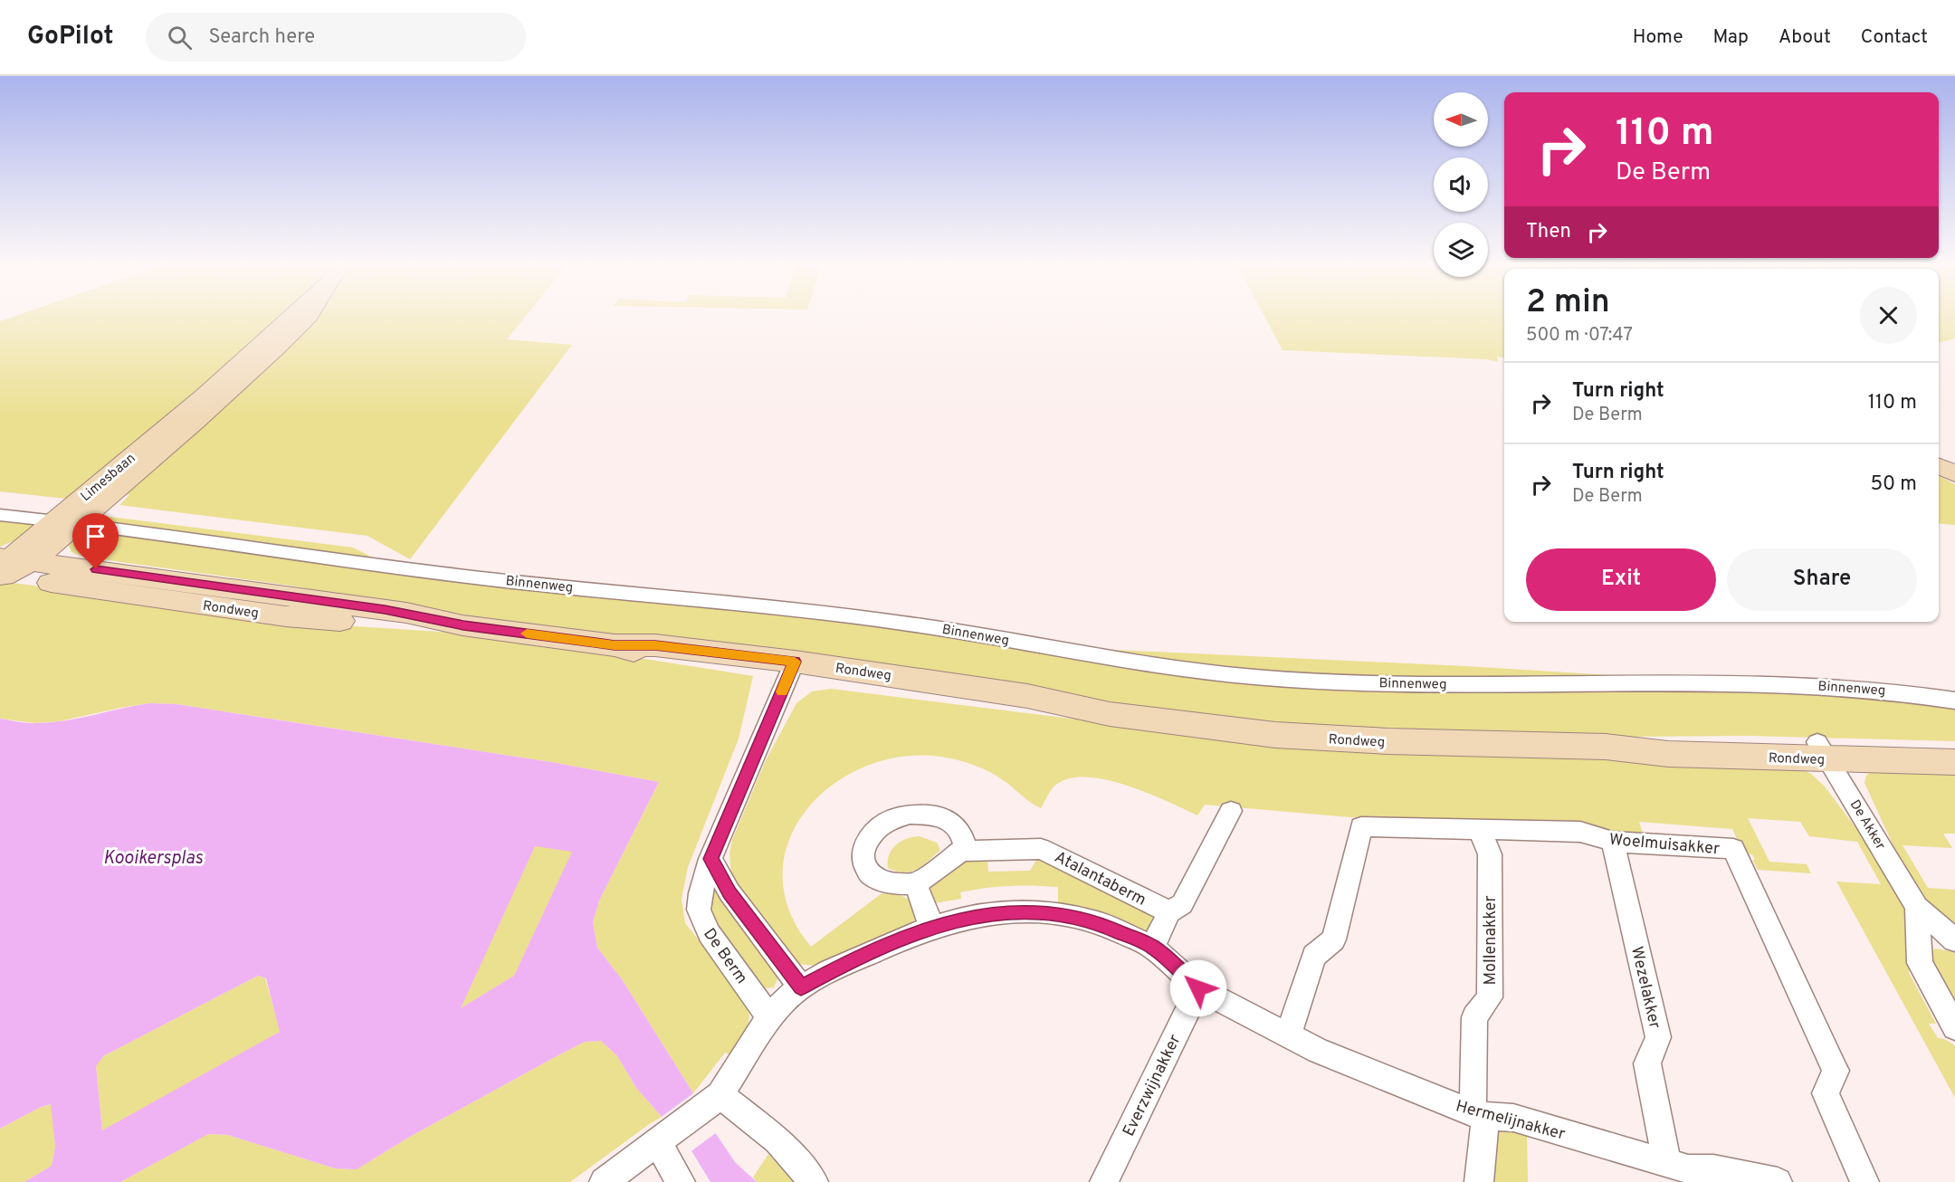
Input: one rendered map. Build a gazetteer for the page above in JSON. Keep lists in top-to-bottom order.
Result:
{
  "streets": {
    "main road": ["Limesbaan", "Rondweg"],
    "street": [
      "Binnenweg",
      "De Akker",
      "Woelmuisakker",
      "Atalantaberm",
      "Mollenakker",
      "De Berm",
      "Wezelakker",
      "Everzwijnakker",
      "Hermelijnakker"
    ]
  },
  "crossings": [
    ["Limesbaan", "Binnenweg"],
    ["Limesbaan", "Rondweg"],
    ["Rondweg", "De Akker"],
    ["Rondweg", "De Berm"],
    ["Woelmuisakker", "Mollenakker"],
    ["Woelmuisakker", "Wezelakker"],
    ["Woelmuisakker", "Hermelijnakker"],
    ["Mollenakker", "Hermelijnakker"],
    ["Wezelakker", "Hermelijnakker"],
    ["Everzwijnakker", "Hermelijnakker"]
  ],
  "water": ["Kooikersplas"],
  "north": "left",
  "page": {
    "header": "GoPilot",
    "search": "Search here",
    "nav": [
      "Home",
      "Map",
      "About",
      "Contact"
    ],
    "turn": ["110 m", "De Berm"],
    "then": "Then",
    "heading": ["2 min", "500 m · 07:47"],
    "list": [
      {
        "name": "Turn right",
        "note": "De Berm",
        "value": "110 m"
      },
      {
        "name": "Turn right",
        "note": "De Berm",
        "value": "50 m"
      }
    ],
    "buttons": ["Exit", "Share"]
  }
}
